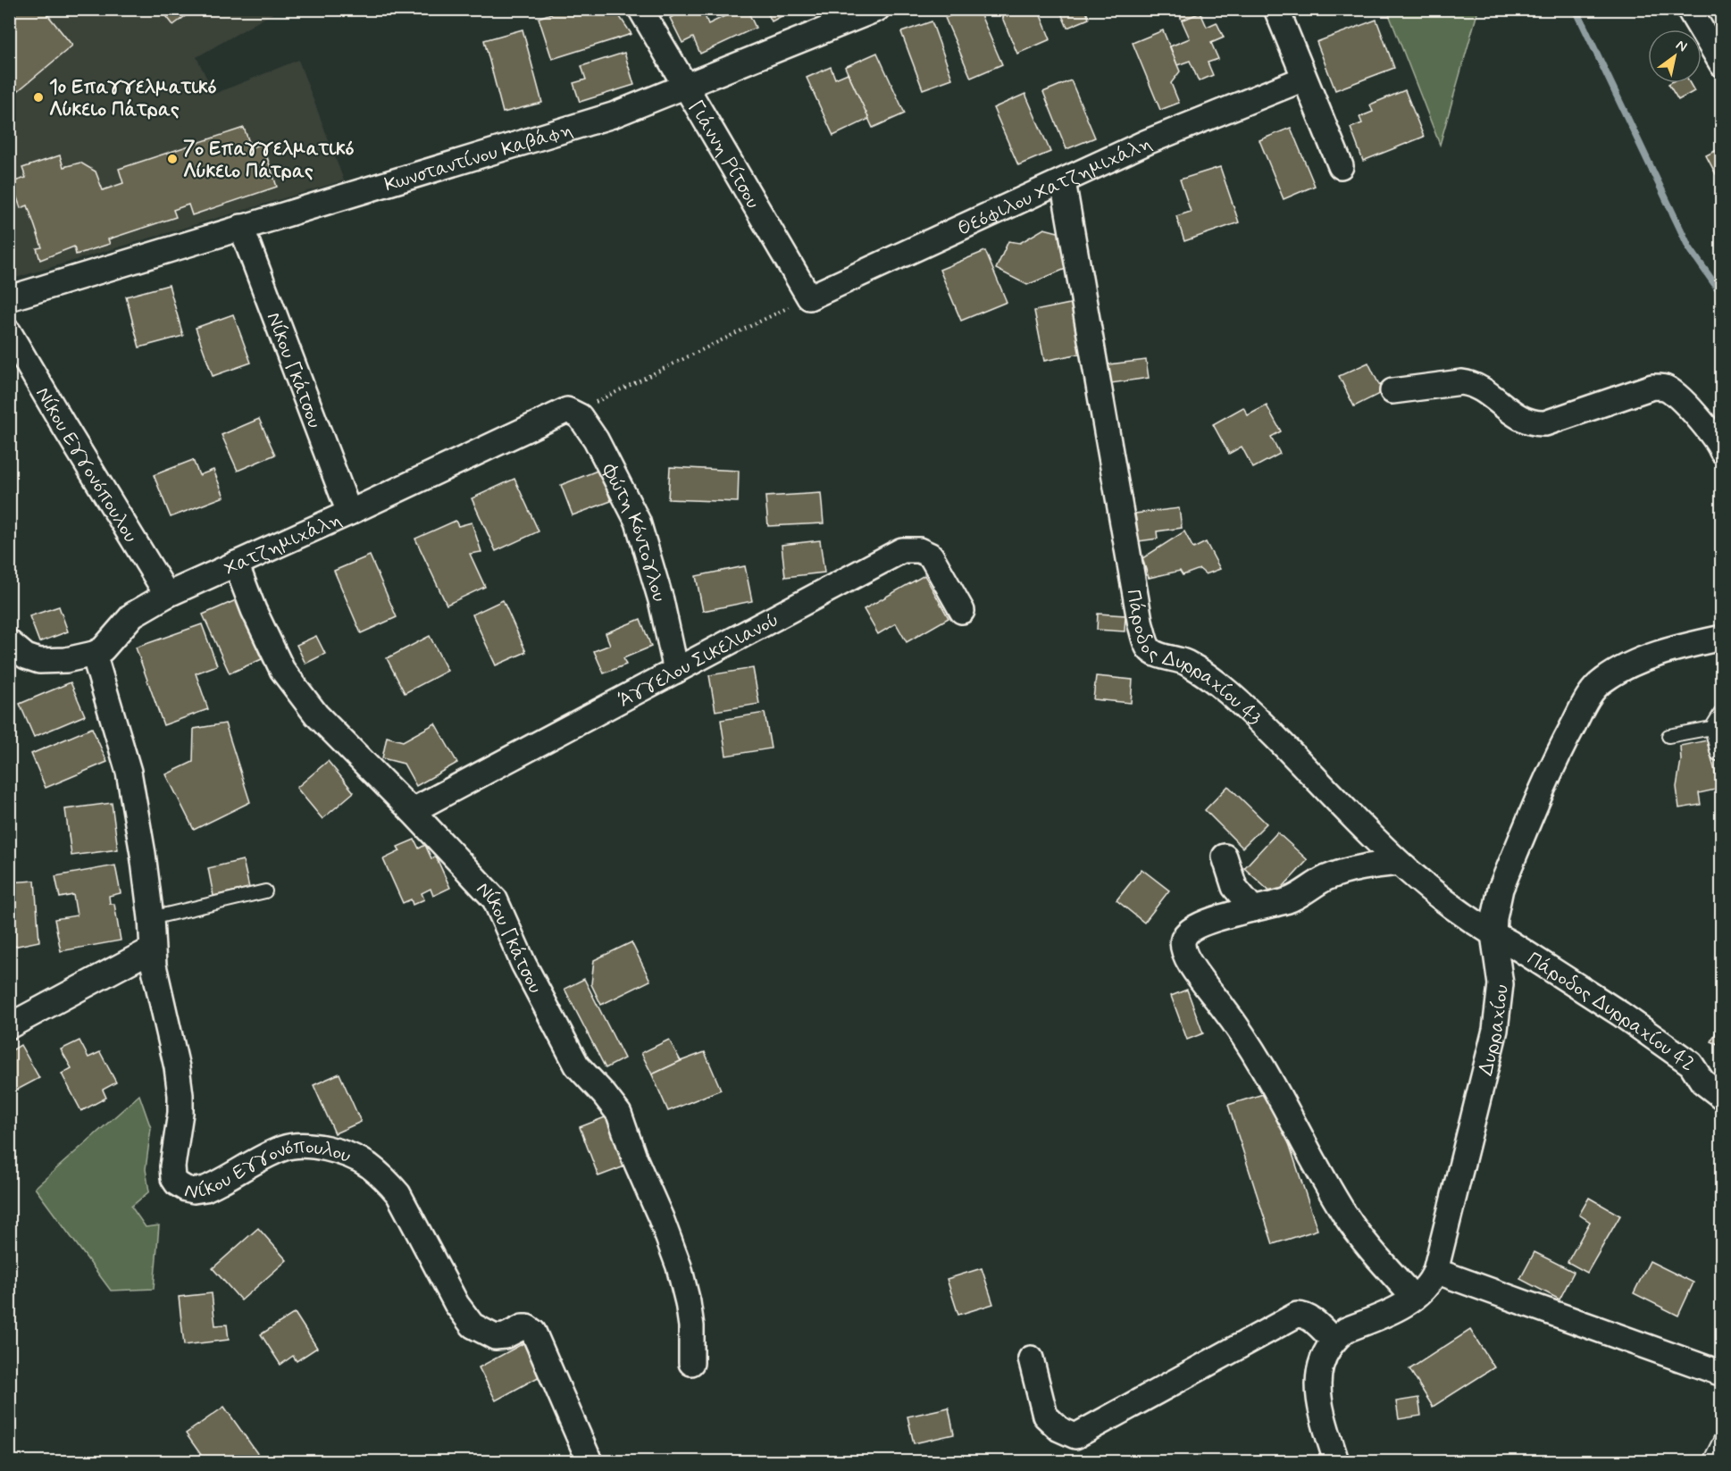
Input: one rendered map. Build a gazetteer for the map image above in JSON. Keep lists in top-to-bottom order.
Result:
{
  "streets": {
    "street": [
      "Γιάννη Ρίτσου",
      "Κωνσταντίνου Καβάφη",
      "Θεόφιλου Χατζημιχάλη",
      "Νίκου Γκάτσου",
      "Νίκου Εγγονόπουλου",
      "Φώτη Κόντογλου",
      "Χατζημιχάλη",
      "Πάροδος Δυρραχίου 43",
      "Άγγελου Σικελιανού",
      "Πάροδος Δυρραχίου 42",
      "Δυρραχίου"
    ]
  },
  "crossings": [
    ["Γιάννη Ρίτσου", "Κωνσταντίνου Καβάφη"],
    ["Γιάννη Ρίτσου", "Θεόφιλου Χατζημιχάλη"],
    ["Κωνσταντίνου Καβάφη", "Νίκου Γκάτσου"],
    ["Θεόφιλου Χατζημιχάλη", "Πάροδος Δυρραχίου 43"],
    ["Νίκου Γκάτσου", "Χατζημιχάλη"],
    ["Νίκου Γκάτσου", "Άγγελου Σικελιανού"],
    ["Νίκου Εγγονόπουλου", "Χατζημιχάλη"],
    ["Φώτη Κόντογλου", "Χατζημιχάλη"],
    ["Φώτη Κόντογλου", "Άγγελου Σικελιανού"],
    ["Πάροδος Δυρραχίου 43", "Πάροδος Δυρραχίου 42"],
    ["Πάροδος Δυρραχίου 43", "Δυρραχίου"],
    ["Πάροδος Δυρραχίου 42", "Δυρραχίου"]
  ],
  "places": ["1o Επαγγελματικό Λύκειο Πάτρας", "7ο Επαγγελματικό Λύκειο Πάτρας"],
  "north": "top right"
}
